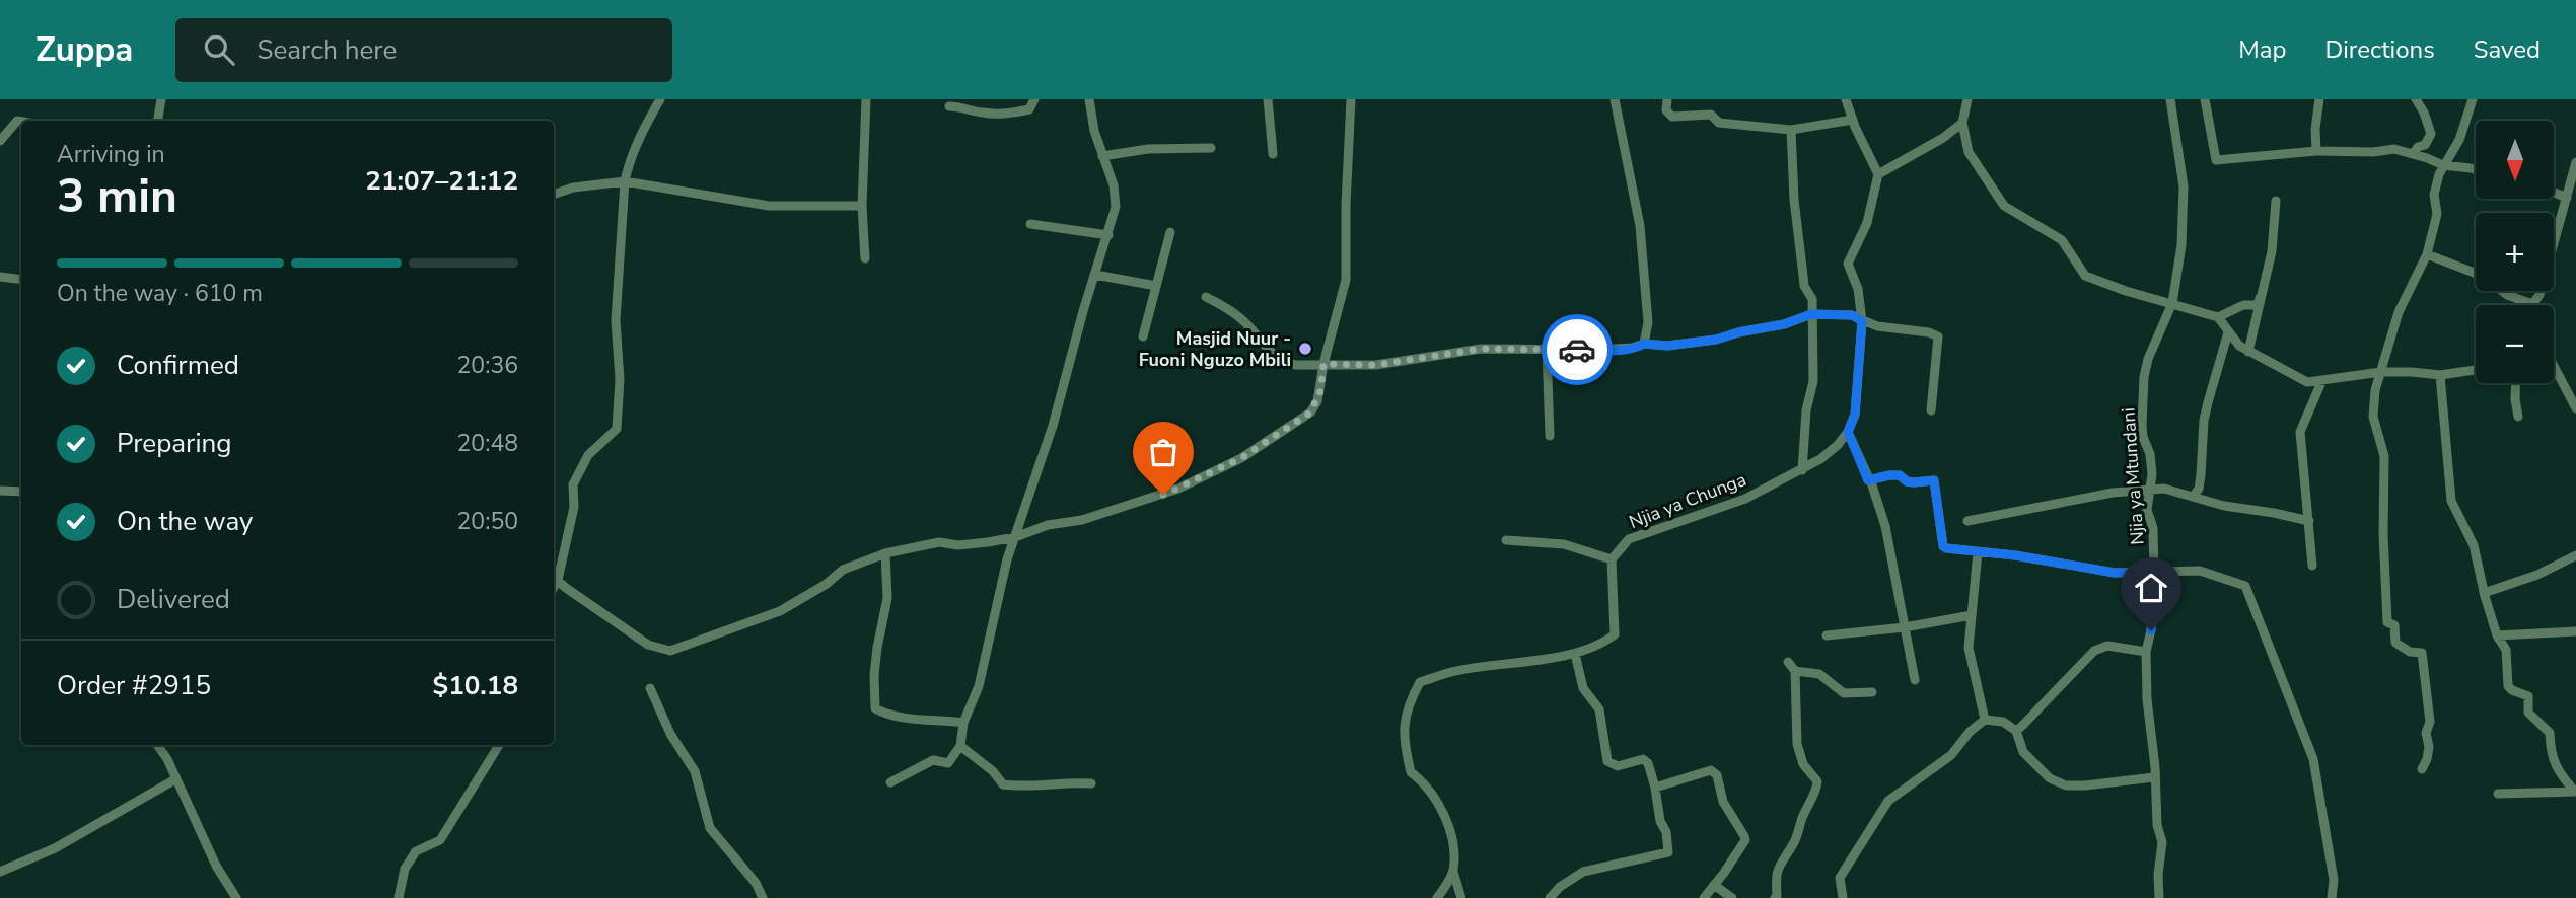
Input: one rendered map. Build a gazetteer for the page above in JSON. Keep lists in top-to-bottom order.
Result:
{
  "streets": {
    "street": ["Njia ya Mtundani", "Njia ya Chunga"]
  },
  "places": ["Masjid Nuur - Fuoni Nguzo Mbili"],
  "north": "bottom",
  "page": {
    "header": "Zuppa",
    "search": "Search here",
    "nav": ["Map", "Directions", "Saved"],
    "map_buttons": ["+", "−"],
    "heading": ["3 min", "Arriving in", "21:07–21:12"],
    "panel": ["Order #2915", "$10.18"],
    "bar": "On the way · 610 m",
    "list": [
      ["Confirmed", "20:36"],
      ["Preparing", "20:48"],
      ["On the way", "20:50"],
      "Delivered"
    ]
  }
}
